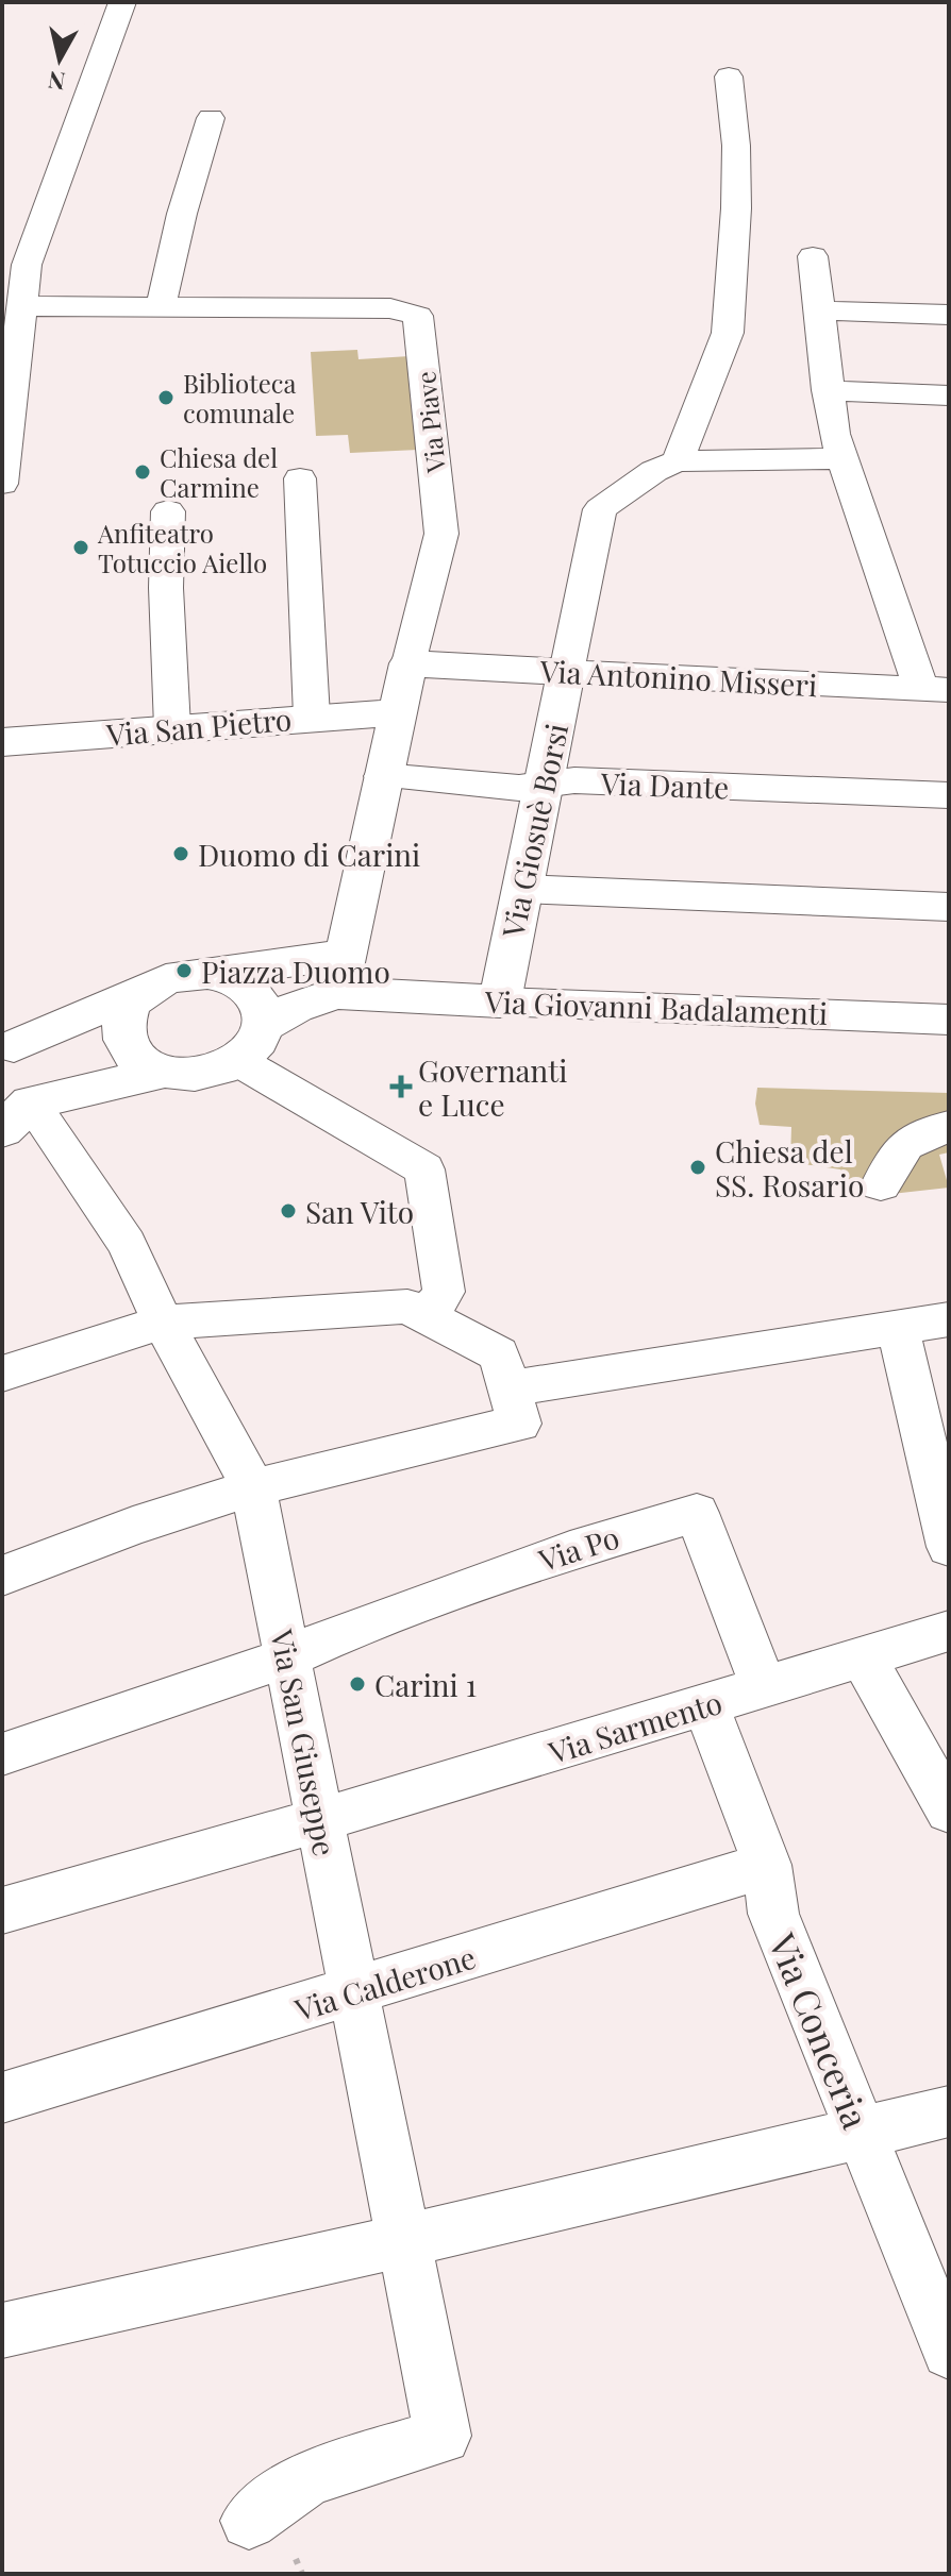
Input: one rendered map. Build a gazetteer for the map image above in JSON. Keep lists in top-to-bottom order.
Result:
{
  "streets": {
    "street": [
      "Via Piave",
      "Via Antonino Misseri",
      "Via San Pietro",
      "Via Dante",
      "Via Giosuè Borsi",
      "Via Giovanni Badalamenti",
      "Via Po",
      "Via Sarmento",
      "Via San Giuseppe",
      "Via Calderone",
      "Via Conceria"
    ]
  },
  "crossings": [
    ["Via Piave", "Via Antonino Misseri"],
    ["Via Piave", "Via San Pietro"],
    ["Via Piave", "Via Dante"],
    ["Via Piave", "Via Giovanni Badalamenti"],
    ["Via Antonino Misseri", "Via Giosuè Borsi"],
    ["Via Dante", "Via Giosuè Borsi"],
    ["Via Giosuè Borsi", "Via Giovanni Badalamenti"],
    ["Via Po", "Via Sarmento"],
    ["Via Po", "Via San Giuseppe"],
    ["Via Sarmento", "Via San Giuseppe"],
    ["Via Sarmento", "Via Conceria"],
    ["Via San Giuseppe", "Via Calderone"],
    ["Via Calderone", "Via Conceria"]
  ],
  "places": {
    "other": [
      "Biblioteca comunale",
      "Chiesa del Carmine",
      "Anfiteatro Totuccio Aiello",
      "Duomo di Carini",
      "Piazza Duomo",
      "Chiesa del SS. Rosario",
      "San Vito",
      "Carini 1"
    ],
    "health": ["Governanti e Luce"]
  },
  "north": "bottom"
}
